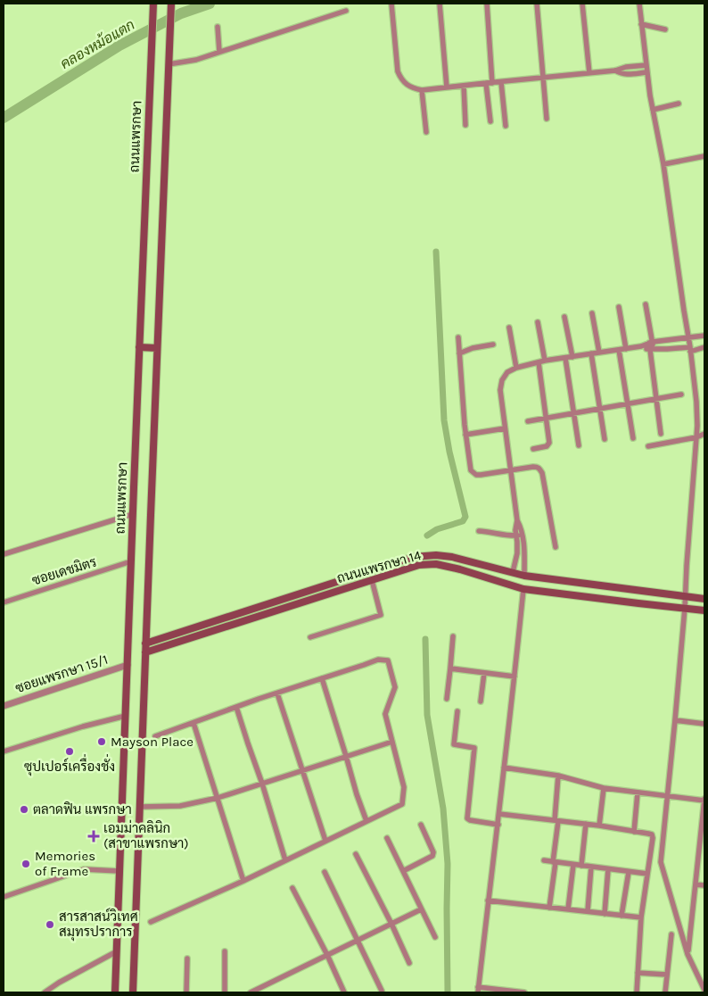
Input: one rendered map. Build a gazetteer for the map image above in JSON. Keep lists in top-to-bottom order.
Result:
{
  "streets": {
    "main road": ["ถนนแพรกษา", "ถนนแพรกษา 14"],
    "street": ["ซอยเดชมิตร", "ซอยแพรกษา 15/1"]
  },
  "crossings": [
    ["ถนนแพรกษา", "ซอยเดชมิตร"],
    ["ถนนแพรกษา", "ซอยแพรกษา 15/1"]
  ],
  "water": ["คลองหม้อแตก"],
  "places": {
    "other": [
      "Mayson Place",
      "ซุปเปอร์เครื่องชั่ง",
      "ตลาดฟิน แพรกษา",
      "Memories of Frame",
      "สารสาสน์วิเทศ สมุทรปราการ"
    ],
    "health": ["เอมม่าคลินิก (สาขาแพรกษา)"]
  }
}
